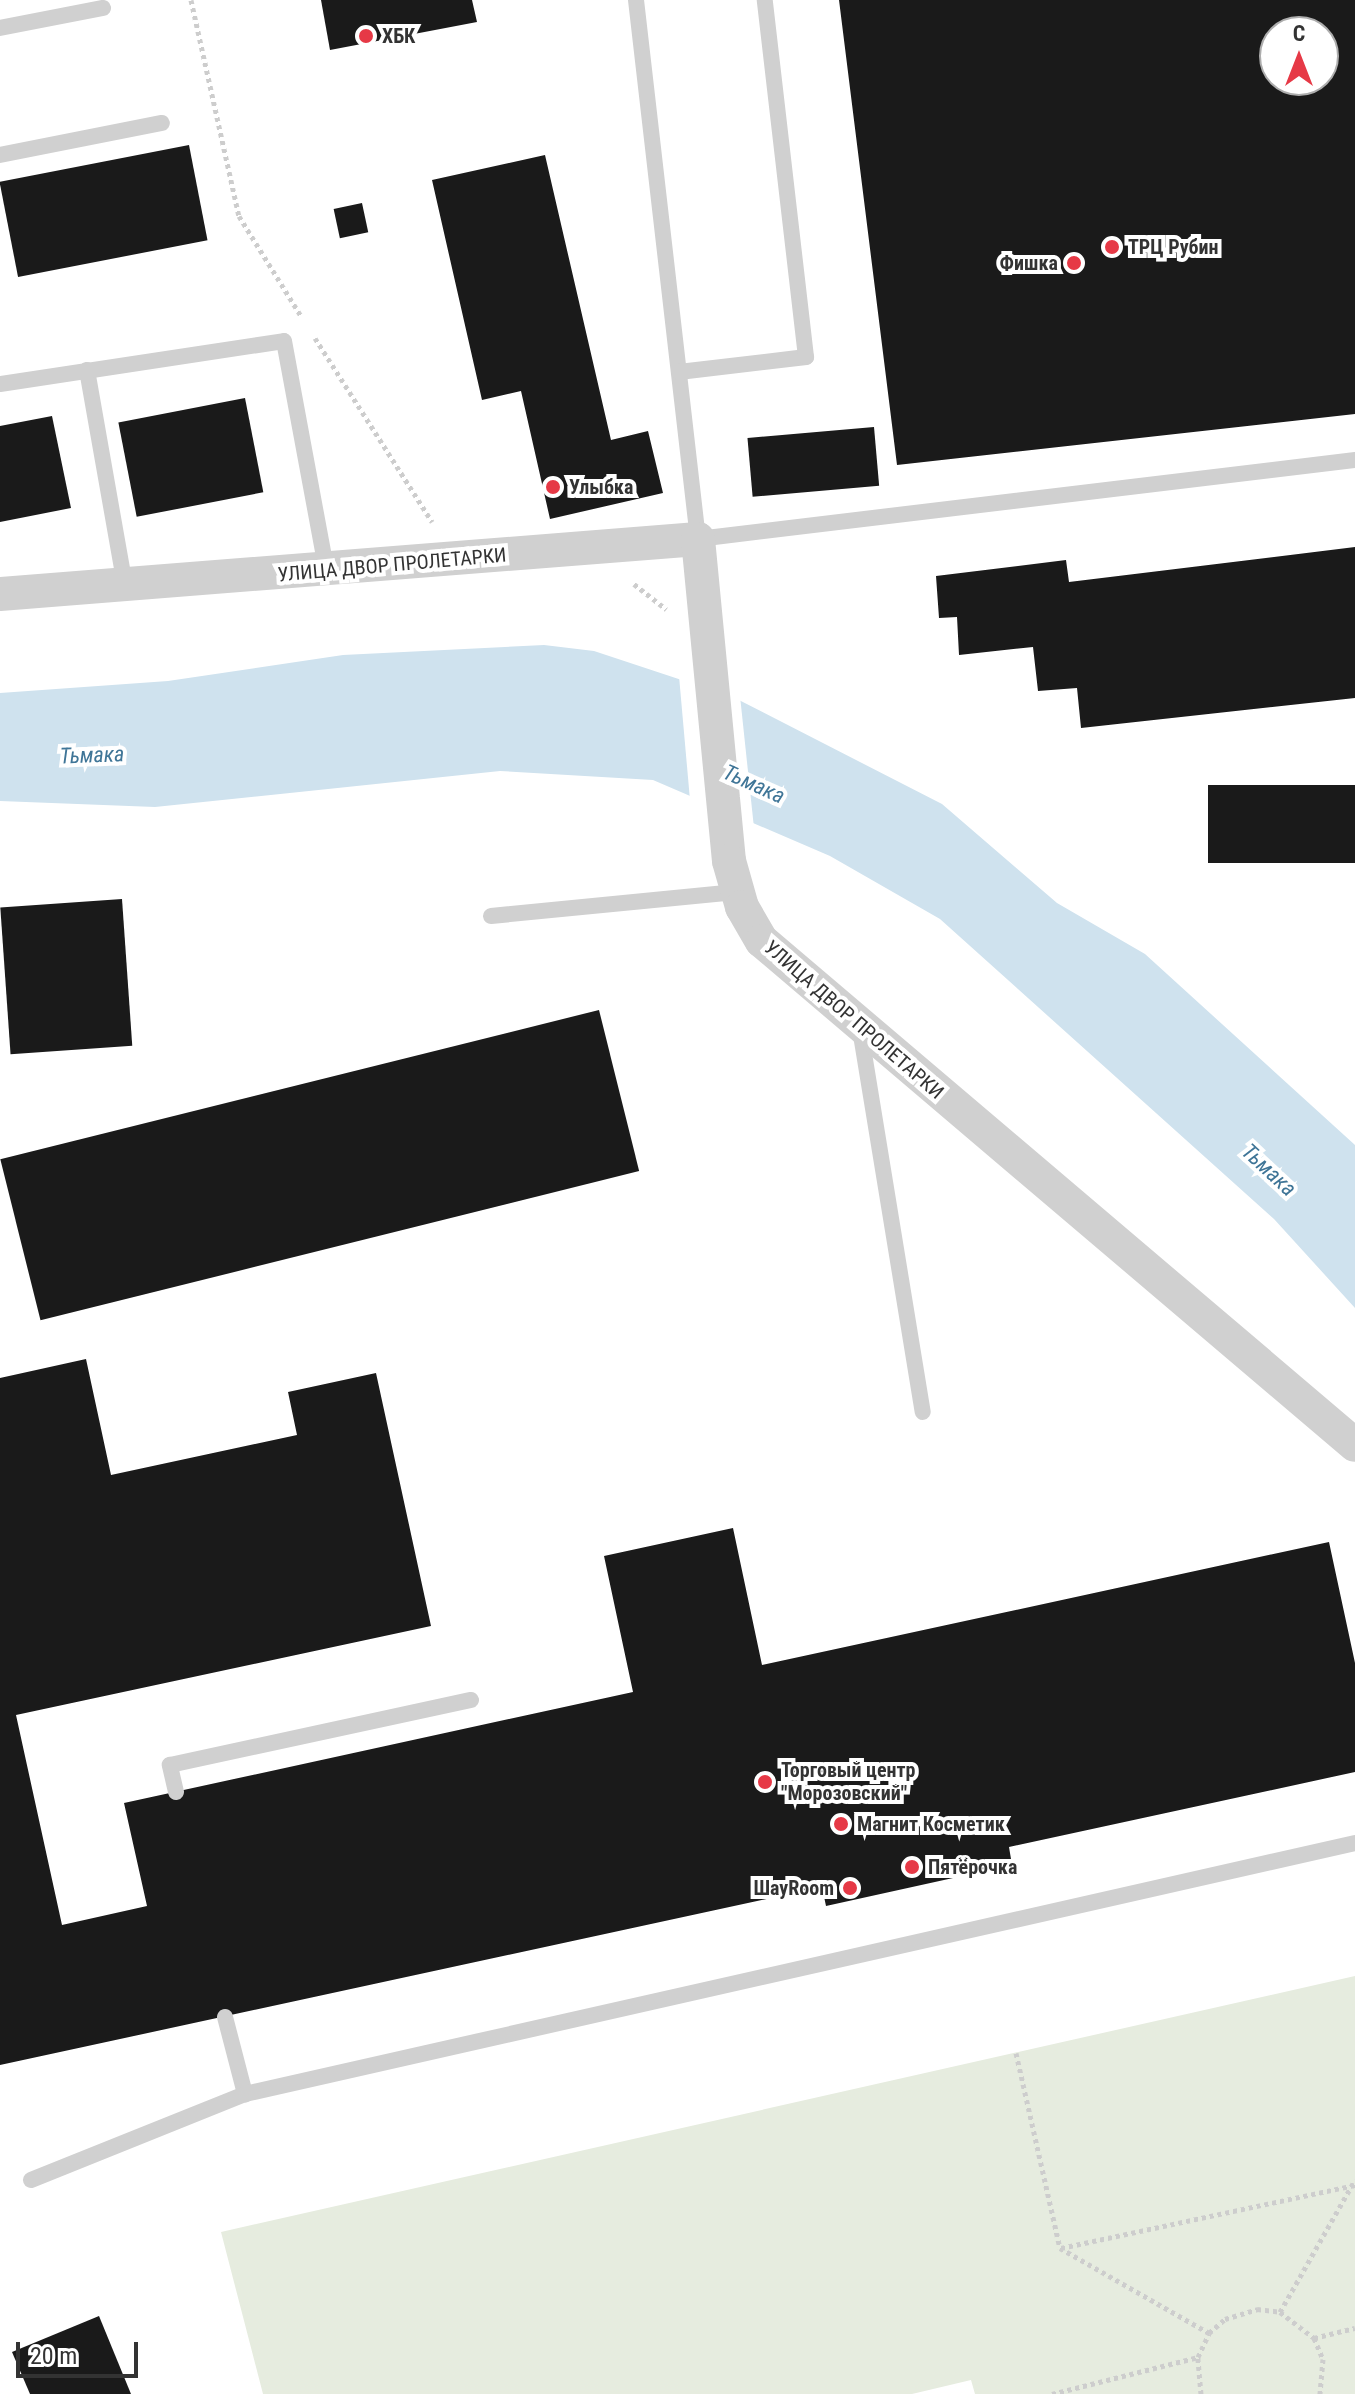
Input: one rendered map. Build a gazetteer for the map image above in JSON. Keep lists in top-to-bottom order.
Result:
{
  "streets": {
    "street": ["УЛИЦА ДВОР ПРОЛЕТАРКИ"]
  },
  "water": ["Тьмака"],
  "places": [
    "ХБК",
    "ТРЦ Рубин",
    "Фишка",
    "Улыбка",
    "Торговый центр \"Морозовский\"",
    "Магнит Косметик",
    "Пятёрочка",
    "ШауRoom"
  ],
  "scale_bar": "20 m",
  "north": "top"
}
